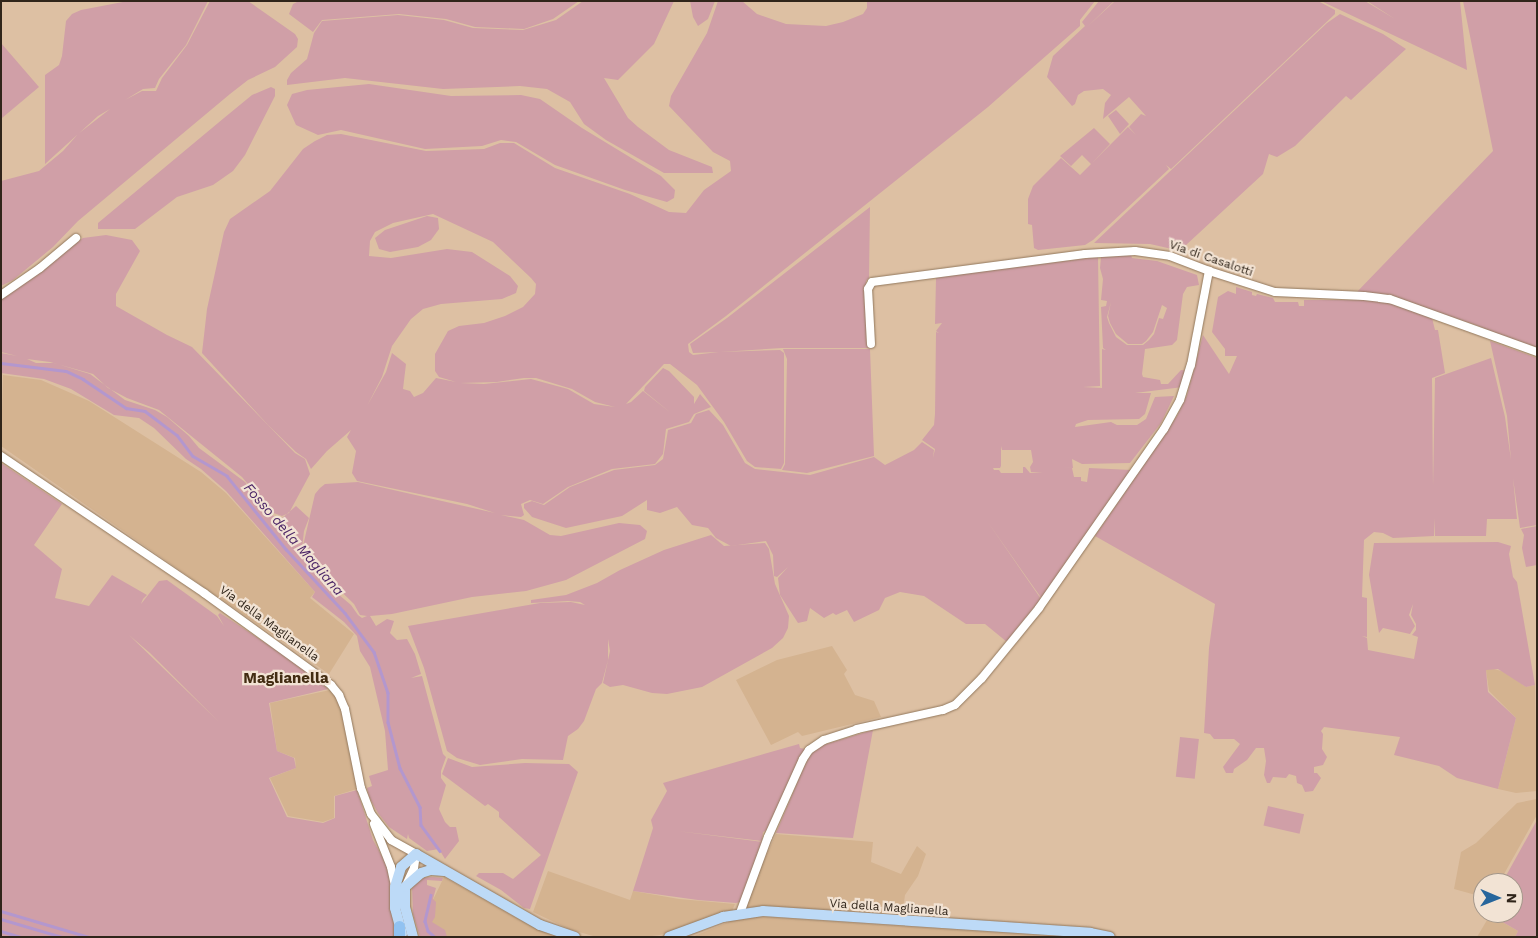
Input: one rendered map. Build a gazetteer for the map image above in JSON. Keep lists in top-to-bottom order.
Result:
{
  "streets": {
    "main road": ["Via della Maglianella"],
    "street": ["Via di Casalotti"]
  },
  "districts": ["Maglianella"],
  "water": ["Fosso della Magliana"],
  "north": "right"
}
